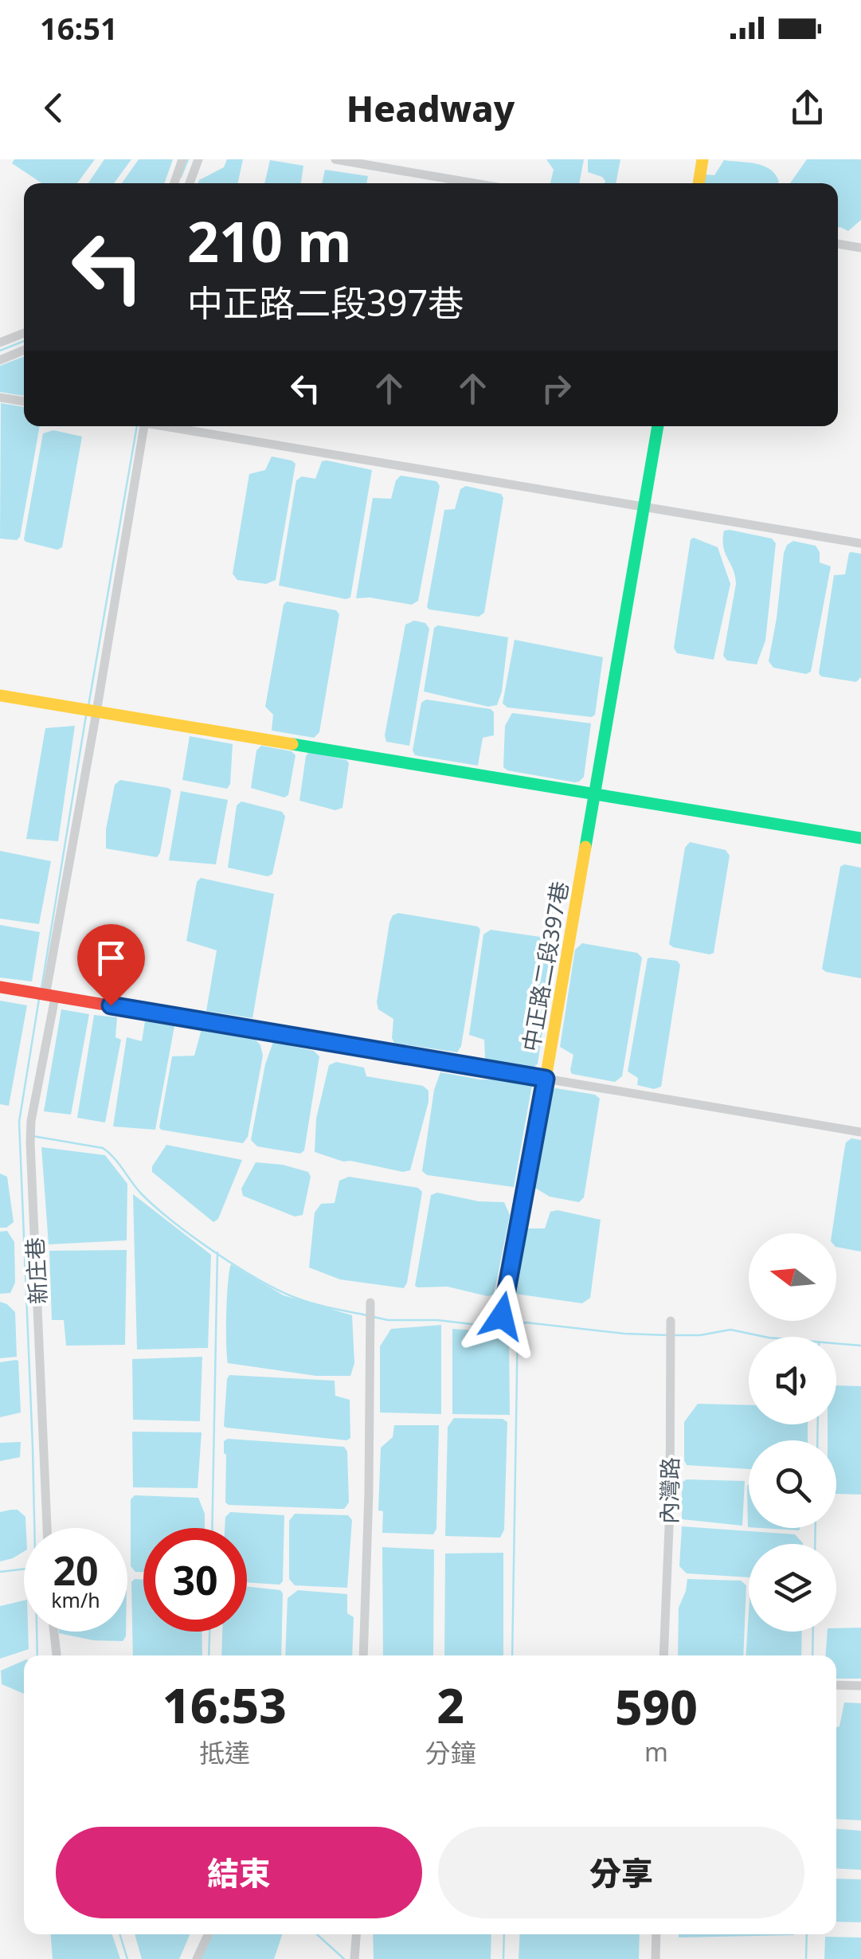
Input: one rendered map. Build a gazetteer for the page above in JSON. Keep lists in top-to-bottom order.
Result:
{
  "streets": {
    "street": ["中正路二段397巷", "新庄巷", "內灣路"]
  },
  "crossings": [
    ["中正路二段397巷", "新庄巷"]
  ],
  "north": "left",
  "page": {
    "status": "16:51",
    "header": "Headway",
    "turn": ["210 m", "中正路二段397巷"],
    "speed": "20 km/h",
    "limit": "30",
    "eta": [
      "16:53",
      "抵達",
      "2",
      "分鐘",
      "590",
      "m"
    ],
    "buttons": ["結束", "分享"]
  }
}
